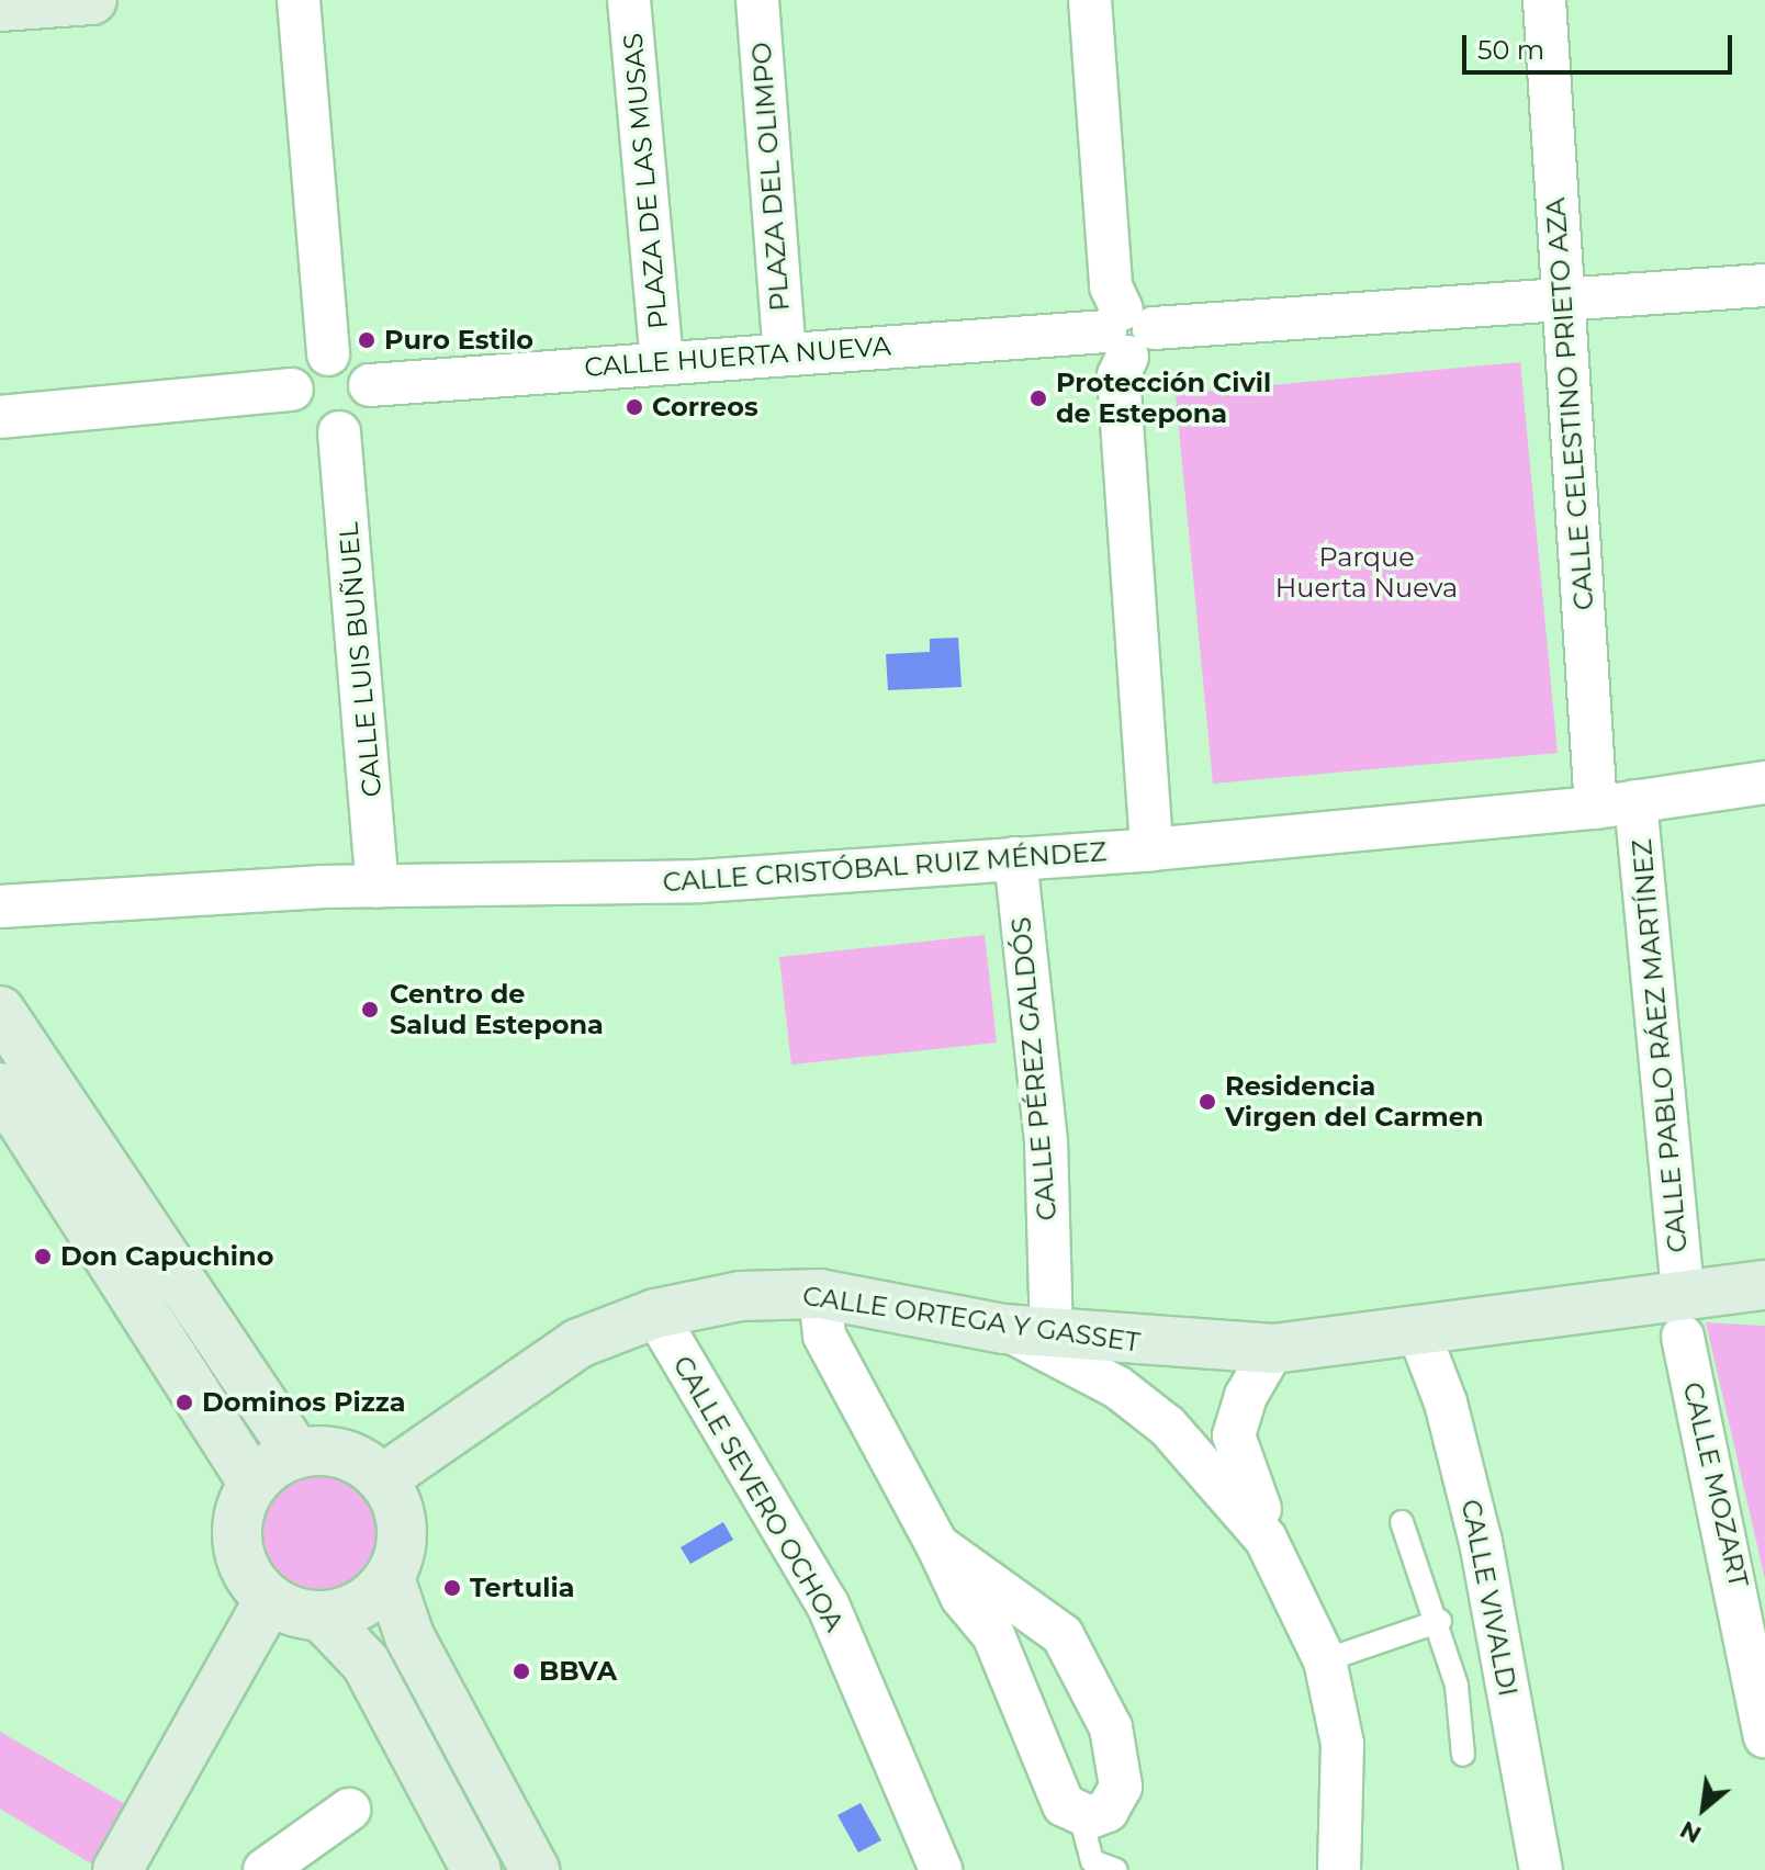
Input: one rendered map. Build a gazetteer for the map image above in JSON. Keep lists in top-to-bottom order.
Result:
{
  "streets": {
    "main road": ["CALLE ORTEGA Y GASSET"],
    "street": [
      "PLAZA DEL OLIMPO",
      "PLAZA DE LAS MUSAS",
      "CALLE HUERTA NUEVA",
      "CALLE CELESTINO PRIETO AZA",
      "CALLE LUIS BUÑUEL",
      "CALLE CRISTÓBAL RUIZ MÉNDEZ",
      "CALLE PABLO RÁEZ MARTÍNEZ",
      "CALLE PÉREZ GALDÓS",
      "CALLE MOZART",
      "CALLE SEVERO OCHOA",
      "CALLE VIVALDI"
    ]
  },
  "crossings": [
    ["PLAZA DEL OLIMPO", "CALLE HUERTA NUEVA"],
    ["PLAZA DE LAS MUSAS", "CALLE HUERTA NUEVA"],
    ["CALLE HUERTA NUEVA", "CALLE CELESTINO PRIETO AZA"],
    ["CALLE HUERTA NUEVA", "CALLE LUIS BUÑUEL"],
    ["CALLE CELESTINO PRIETO AZA", "CALLE CRISTÓBAL RUIZ MÉNDEZ"],
    ["CALLE CELESTINO PRIETO AZA", "CALLE PABLO RÁEZ MARTÍNEZ"],
    ["CALLE LUIS BUÑUEL", "CALLE CRISTÓBAL RUIZ MÉNDEZ"],
    ["CALLE CRISTÓBAL RUIZ MÉNDEZ", "CALLE PABLO RÁEZ MARTÍNEZ"],
    ["CALLE CRISTÓBAL RUIZ MÉNDEZ", "CALLE PÉREZ GALDÓS"],
    ["CALLE PABLO RÁEZ MARTÍNEZ", "CALLE ORTEGA Y GASSET"],
    ["CALLE PÉREZ GALDÓS", "CALLE ORTEGA Y GASSET"],
    ["CALLE ORTEGA Y GASSET", "CALLE SEVERO OCHOA"],
    ["CALLE ORTEGA Y GASSET", "CALLE VIVALDI"]
  ],
  "parks": ["Parque Huerta Nueva"],
  "places": [
    "Puro Estilo",
    "Protección Civil de Estepona",
    "Correos",
    "Centro de Salud Estepona",
    "Residencia Virgen del Carmen",
    "Don Capuchino",
    "Dominos Pizza",
    "Tertulia",
    "BBVA"
  ],
  "scale_bar": "50 m",
  "north": "bottom left"
}
